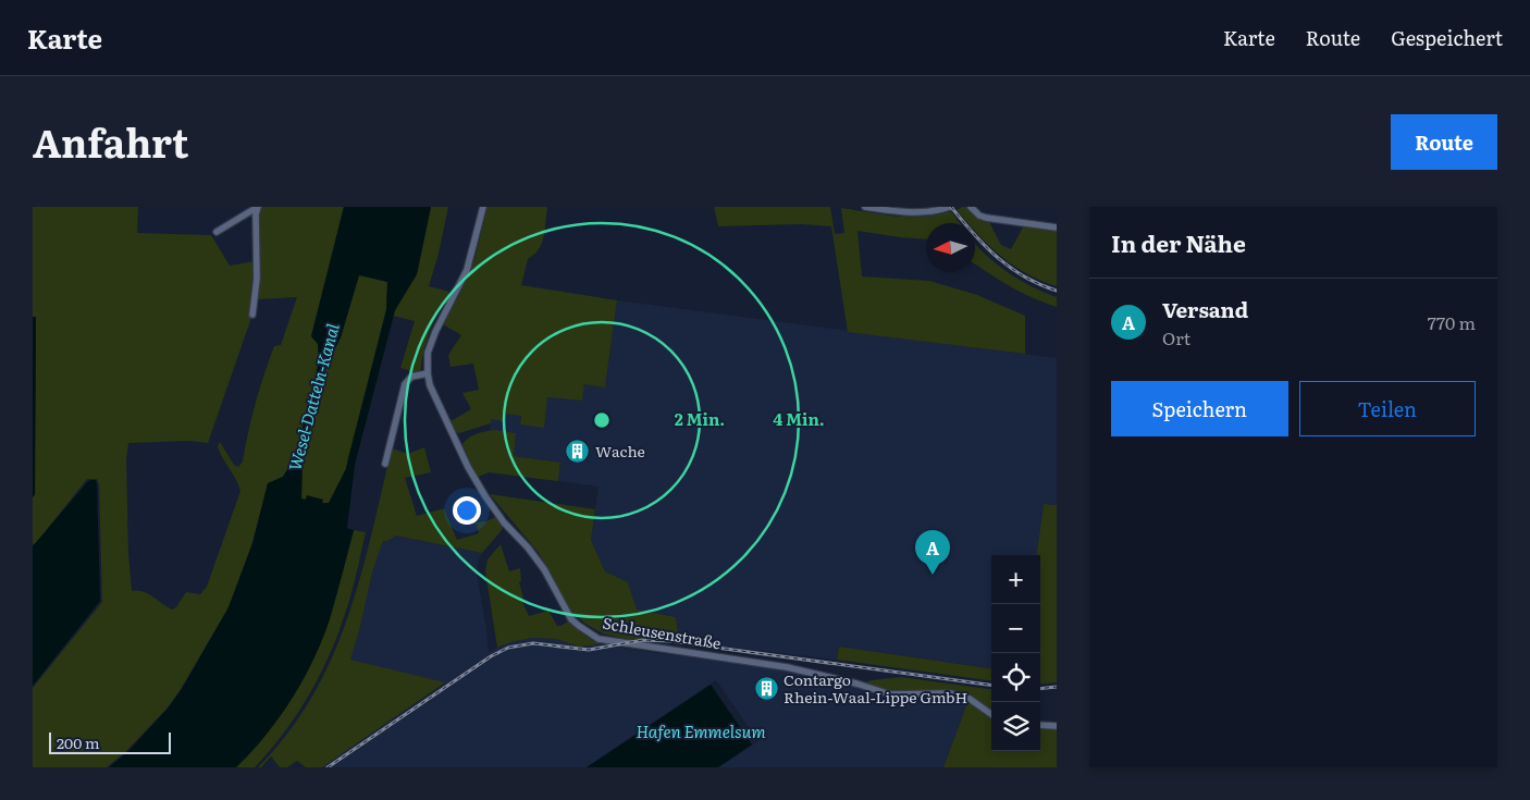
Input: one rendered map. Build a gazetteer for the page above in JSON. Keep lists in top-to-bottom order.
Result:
{
  "streets": {
    "street": ["Schleusenstraße"]
  },
  "water": ["Wesel-Datteln-Kanal", "Hafen Emmelsum"],
  "places": {
    "building": ["Wache", "Contargo Rhein-Waal-Lippe GmbH"]
  },
  "scale_bar": "200 m",
  "north": "left",
  "page": {
    "header": "Karte",
    "nav": ["Karte", "Route", "Gespeichert"],
    "title": "Anfahrt",
    "buttons": [
      "Route",
      ["Speichern", "Teilen"]
    ],
    "heading": "In der Nähe",
    "list": [
      {
        "mark": "A",
        "name": "Versand",
        "note": "Ort",
        "value": "770 m"
      }
    ],
    "pins": "A",
    "map_buttons": ["+", "−"],
    "scale": "200 m"
  },
  "rings": ["2 Min.", "4 Min."]
}
